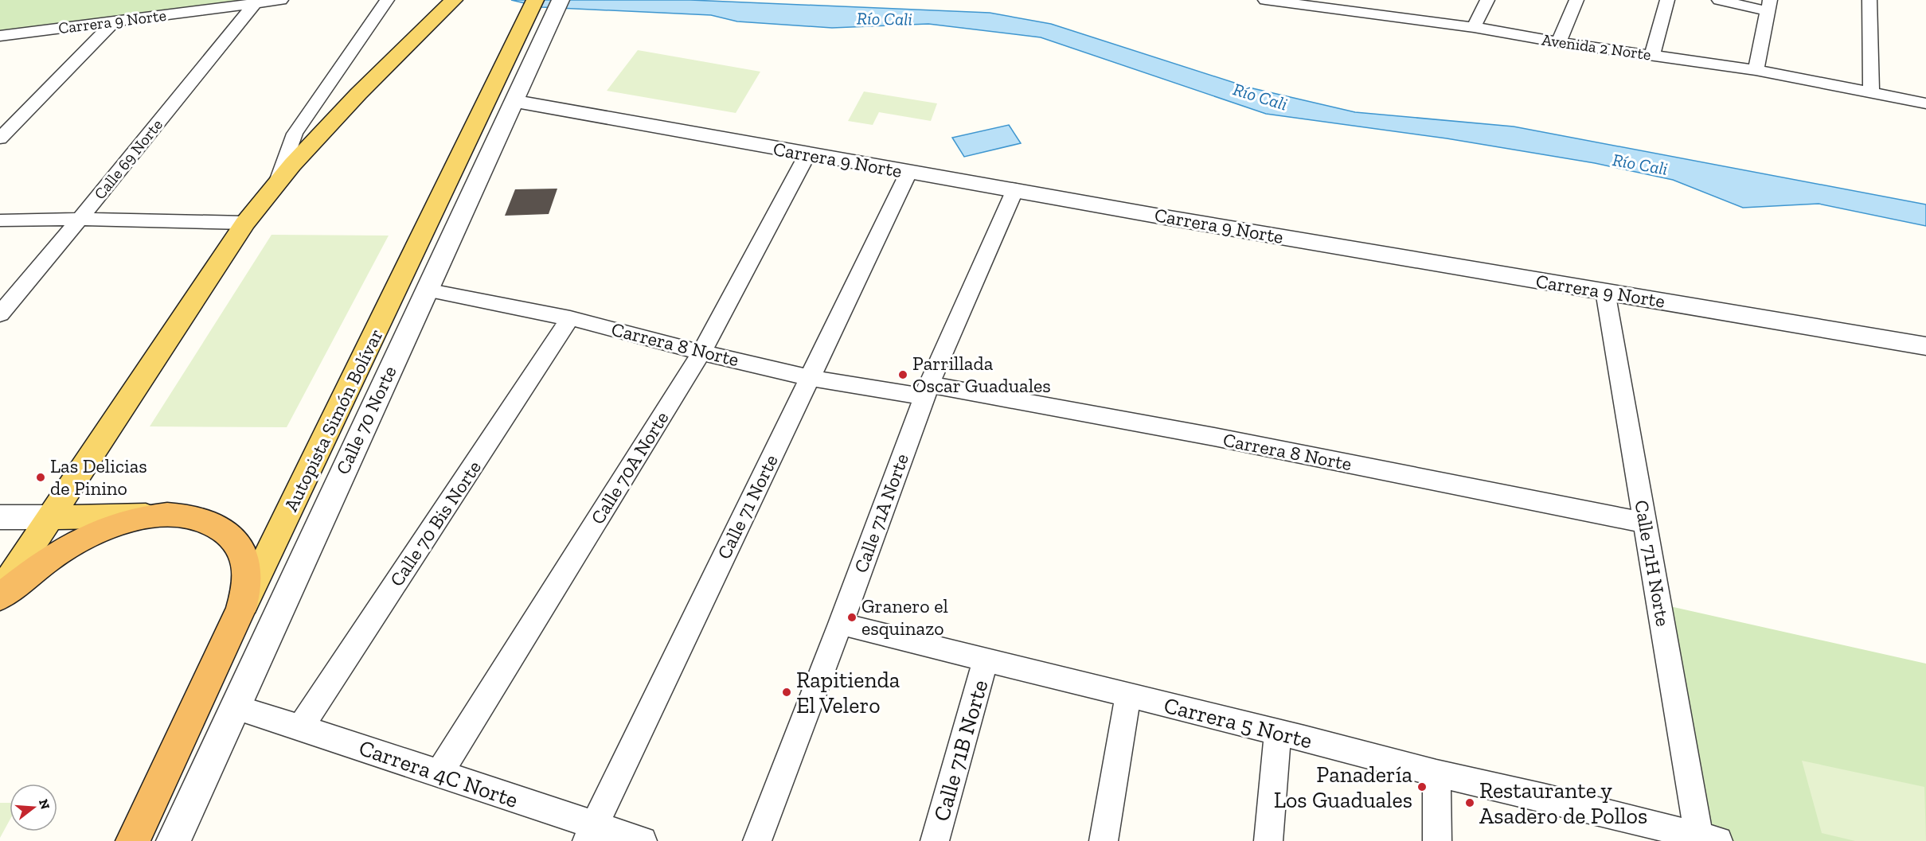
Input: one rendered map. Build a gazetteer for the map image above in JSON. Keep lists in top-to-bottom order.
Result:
{
  "streets": {
    "highway": ["Autopista Simón Bolívar"],
    "street": [
      "Carrera 9 Norte",
      "Avenida 2 Norte",
      "Calle 69 Norte",
      "Carrera 8 Norte",
      "Calle 70 Norte",
      "Calle 70A Norte",
      "Calle 71 Norte",
      "Calle 71A Norte",
      "Calle 70 Bis Norte",
      "Calle 71H Norte",
      "Carrera 5 Norte",
      "Calle 71B Norte",
      "Carrera 4C Norte"
    ]
  },
  "crossings": [
    ["Carrera 9 Norte", "Calle 69 Norte"],
    ["Carrera 9 Norte", "Calle 70 Norte"],
    ["Carrera 9 Norte", "Calle 70A Norte"],
    ["Carrera 9 Norte", "Calle 71 Norte"],
    ["Carrera 9 Norte", "Calle 71A Norte"],
    ["Carrera 9 Norte", "Calle 71H Norte"],
    ["Carrera 8 Norte", "Calle 70 Norte"],
    ["Carrera 8 Norte", "Calle 70A Norte"],
    ["Carrera 8 Norte", "Calle 71 Norte"],
    ["Carrera 8 Norte", "Calle 71A Norte"],
    ["Carrera 8 Norte", "Calle 70 Bis Norte"],
    ["Carrera 8 Norte", "Calle 71H Norte"],
    ["Calle 70 Norte", "Carrera 4C Norte"],
    ["Calle 70A Norte", "Carrera 4C Norte"],
    ["Calle 71 Norte", "Carrera 4C Norte"],
    ["Calle 71A Norte", "Carrera 5 Norte"],
    ["Calle 70 Bis Norte", "Carrera 4C Norte"],
    ["Calle 71H Norte", "Carrera 5 Norte"],
    ["Carrera 5 Norte", "Calle 71B Norte"]
  ],
  "water": ["Río Cali"],
  "places": [
    "Parrillada Oscar Guaduales",
    "Las Delicias de Pinino",
    "Granero el esquinazo",
    "Rapitienda El Velero",
    "Panadería Los Guaduales",
    "Restaurante y Asadero de Pollos"
  ],
  "north": "right"
}
